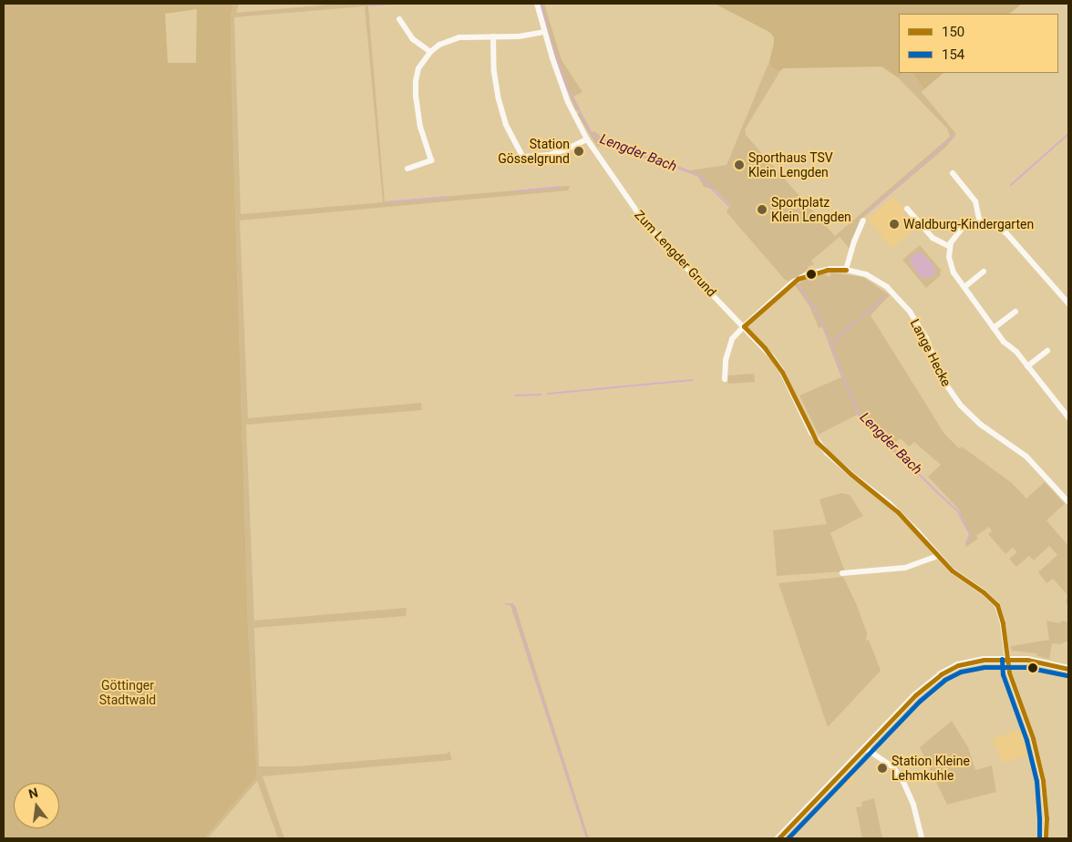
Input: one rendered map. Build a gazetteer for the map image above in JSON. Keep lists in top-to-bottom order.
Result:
{
  "streets": {
    "street": ["Zum Lengder Grund", "Lange Hecke"]
  },
  "crossings": [
    ["Zum Lengder Grund", "Lange Hecke"]
  ],
  "water": ["Lengder Bach"],
  "parks": ["Göttinger Stadtwald"],
  "places": [
    "Station Gösselgrund",
    "Sporthaus TSV Klein Lengden",
    "Sportplatz Klein Lengden",
    "Waldburg-Kindergarten",
    "Station Kleine Lehmkuhle"
  ],
  "lines": ["transit line 150", "transit line 154"],
  "legend": ["150", "154"],
  "north": "top"
}
